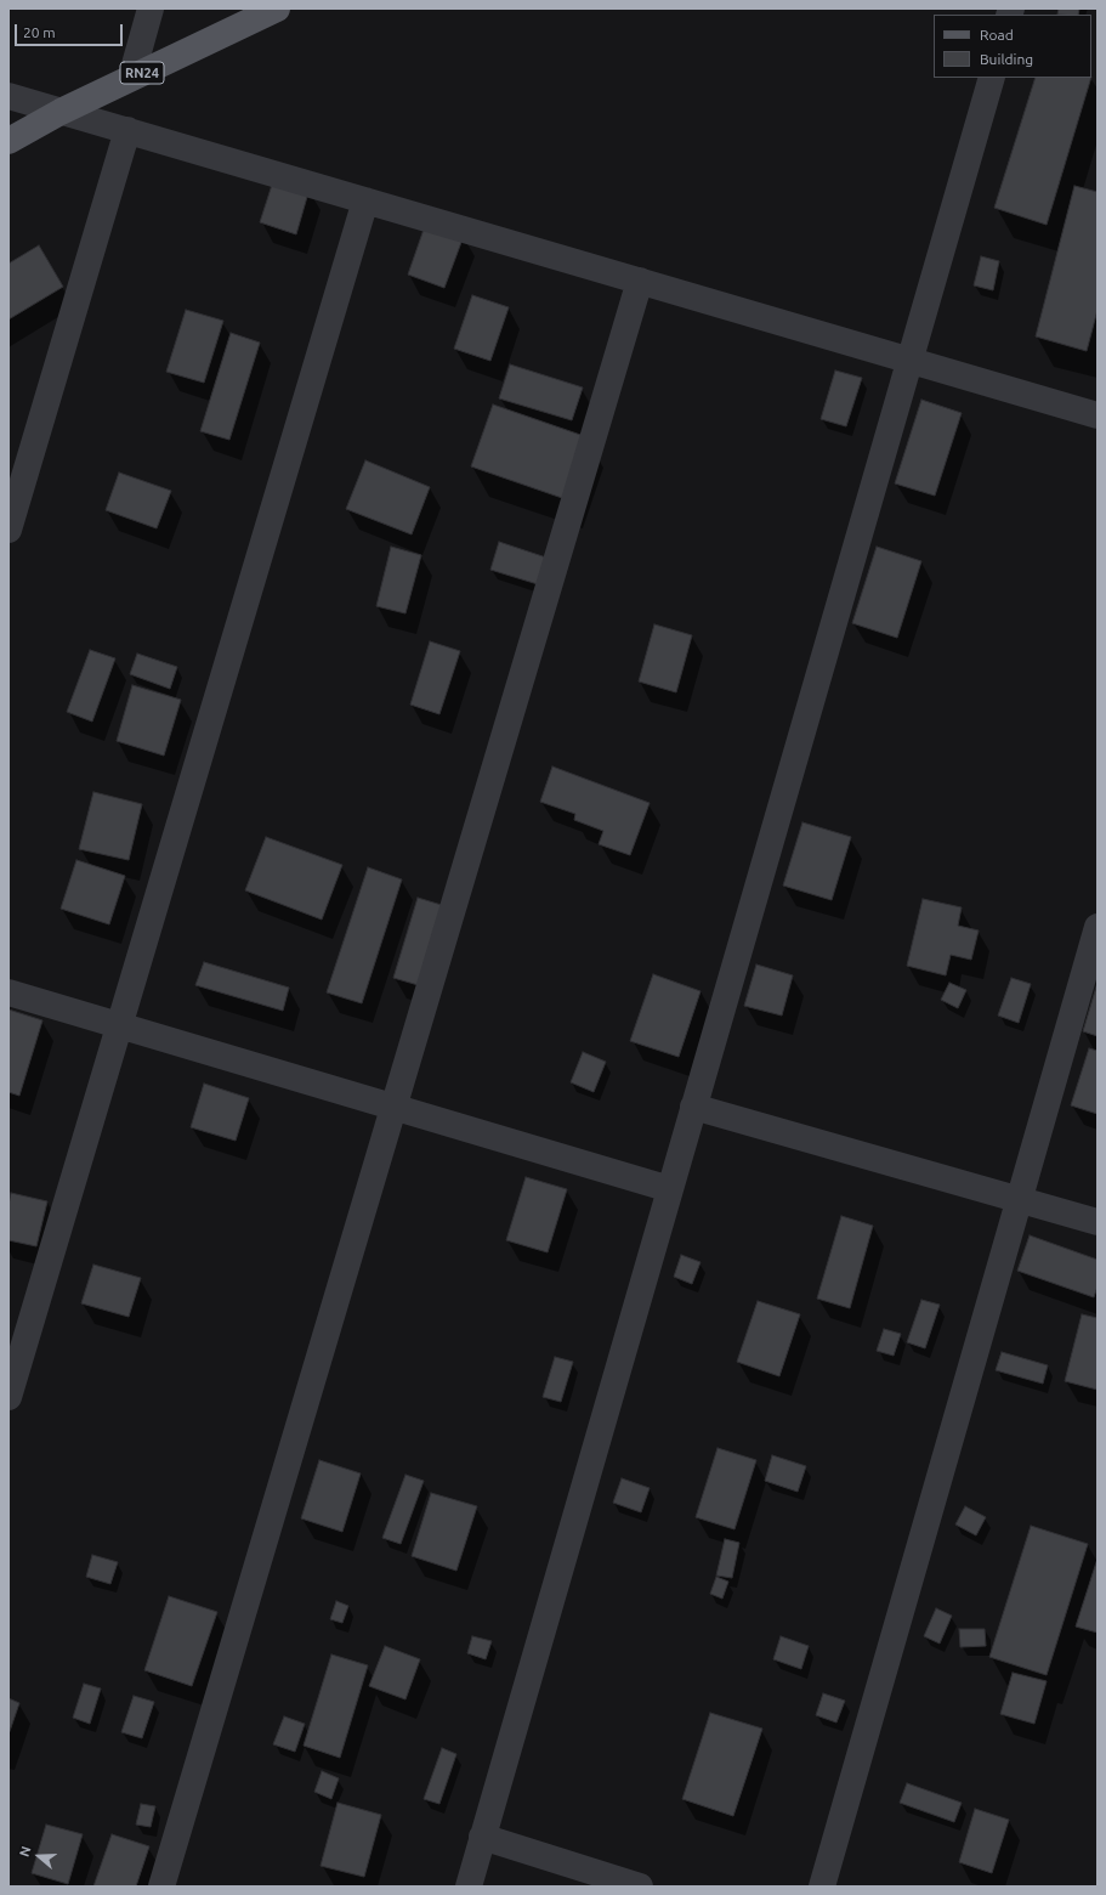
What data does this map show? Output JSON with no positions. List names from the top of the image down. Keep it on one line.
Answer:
{"streets":{"main road":["RN24"]},"legend":["Road","Building"],"scale_bar":"20 m","north":"left"}
